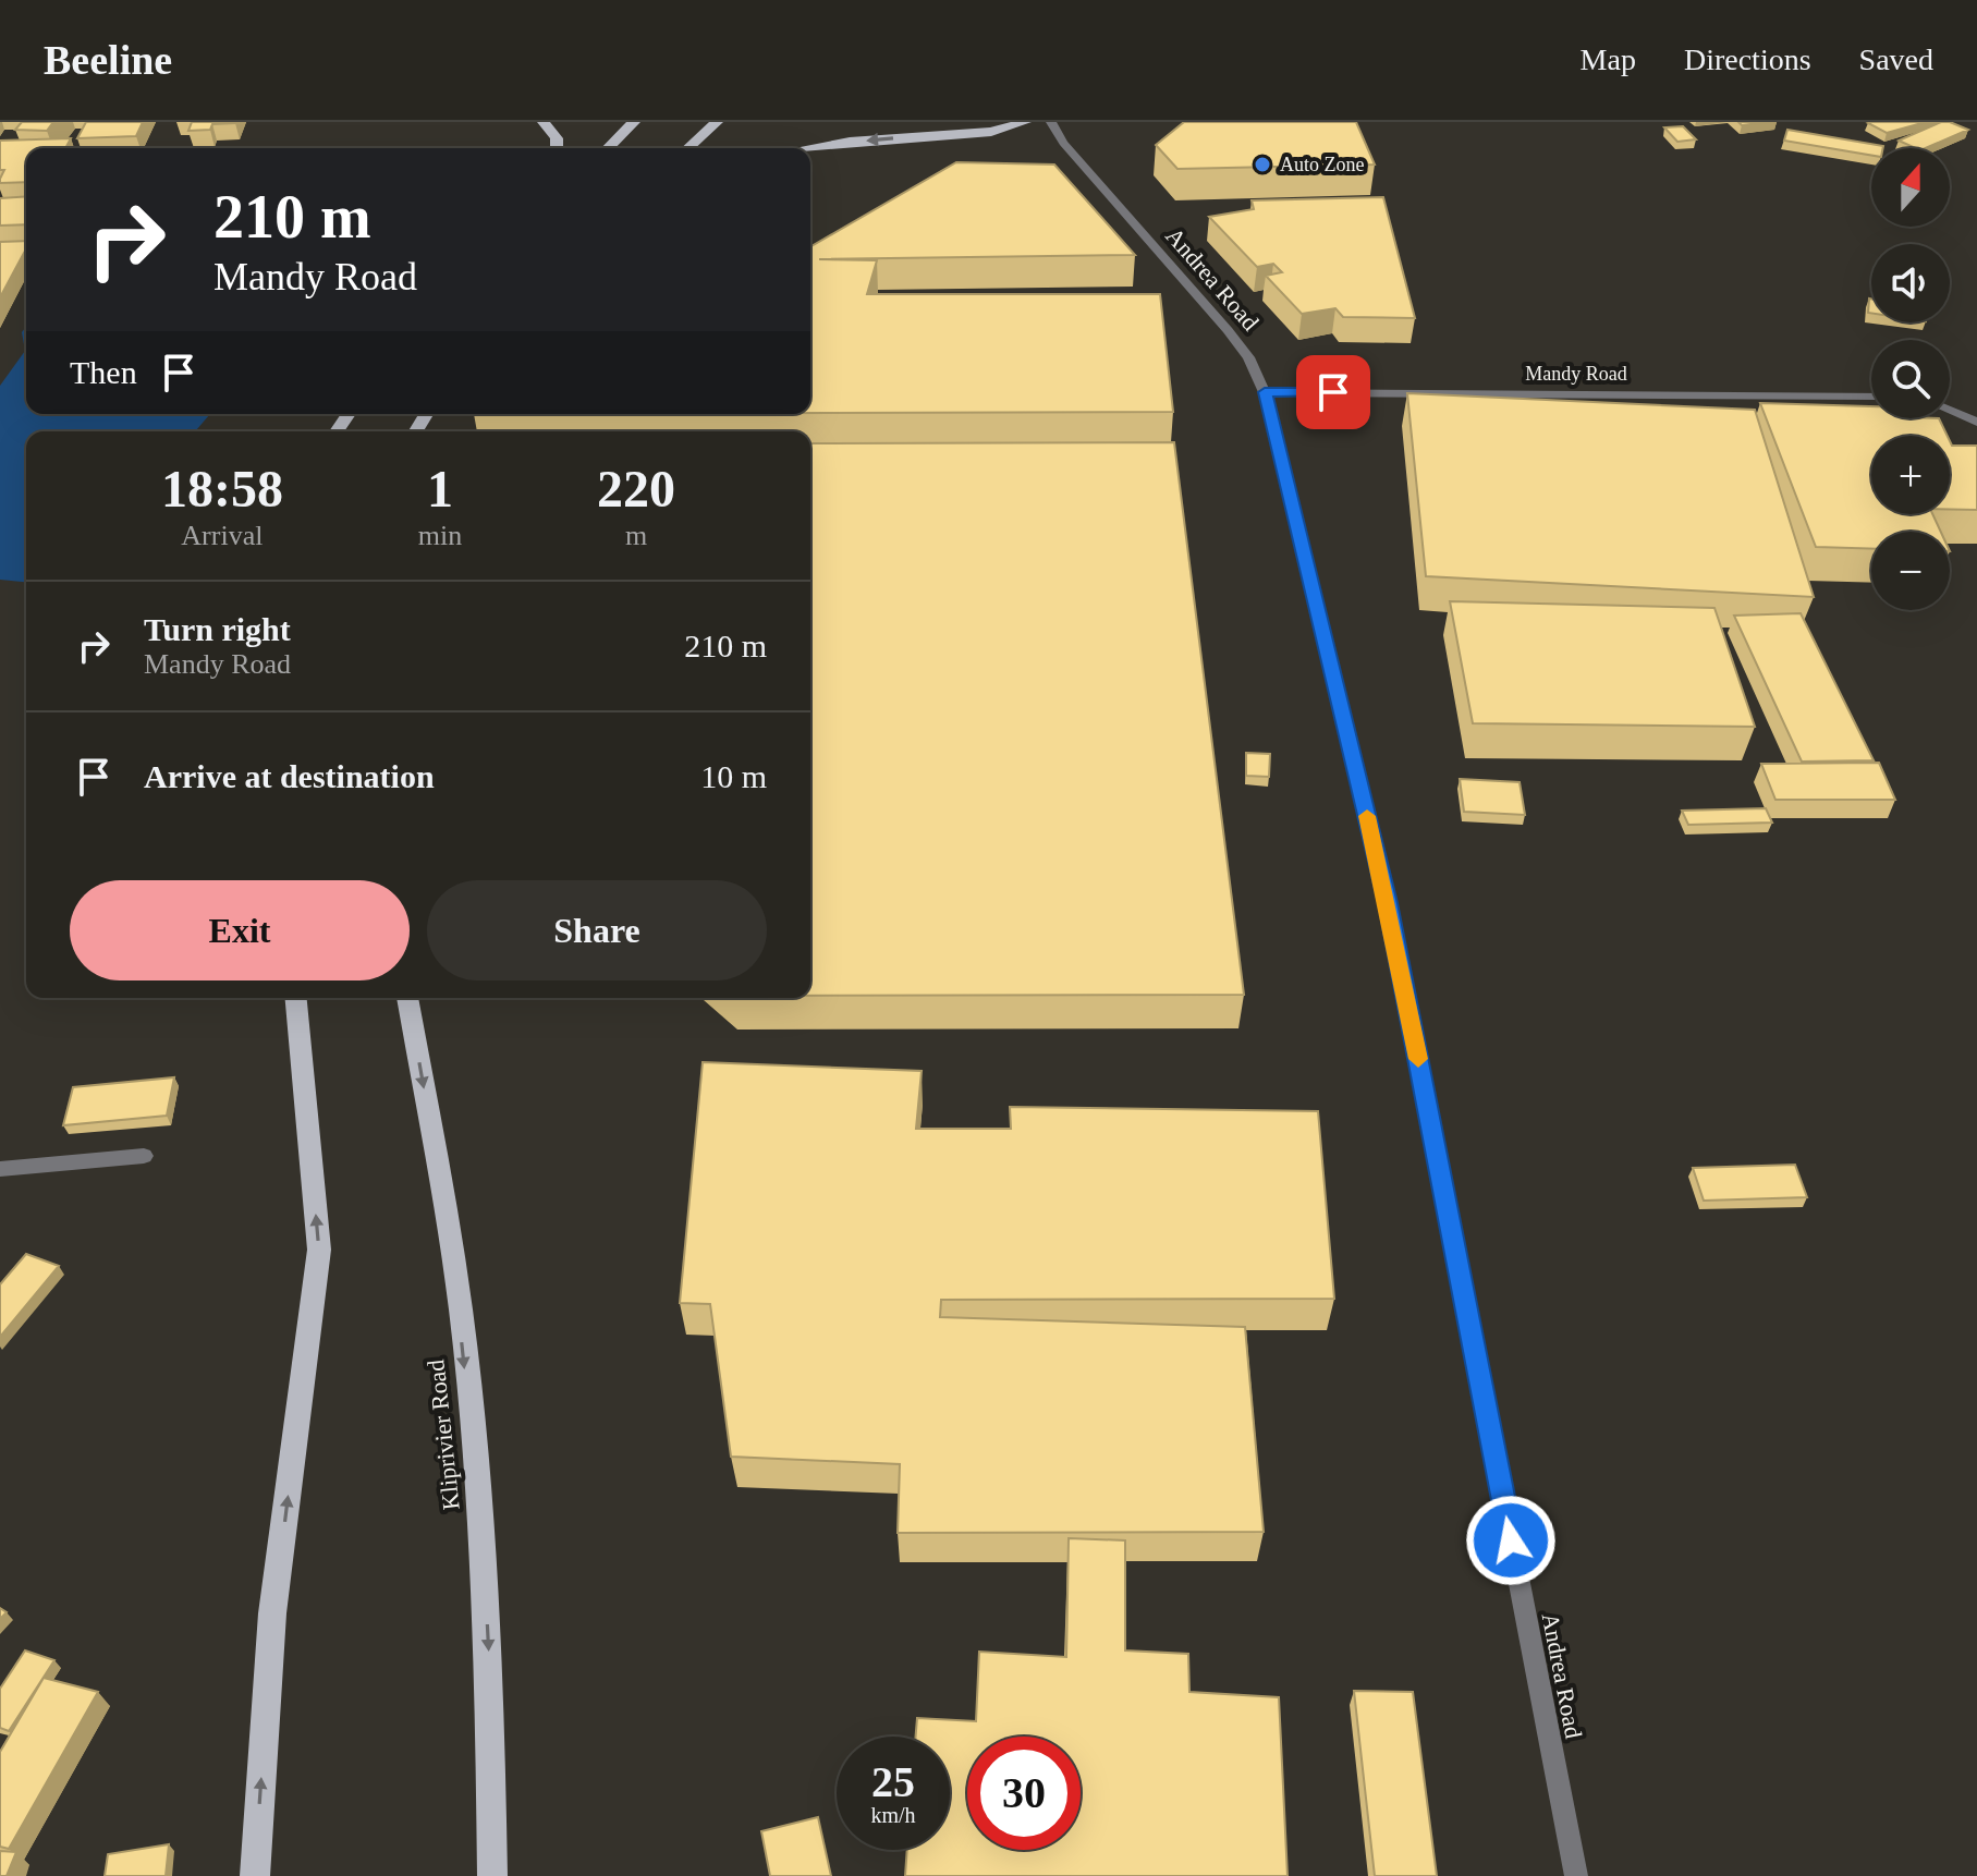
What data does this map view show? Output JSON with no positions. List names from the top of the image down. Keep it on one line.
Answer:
{"streets":{"main road":["Kliprivier Road"],"street":["Andrea Road","Mandy Road"]},"crossings":[["Andrea Road","Mandy Road"]],"places":["Auto Zone"],"north":"top","page":{"header":"Beeline","nav":["Map","Directions","Saved"],"map_buttons":["+","−"],"turn":["210 m","Mandy Road"],"then":"Then","eta":["18:58","Arrival","1","min","220","m"],"list":[{"name":"Turn right","note":"Mandy Road","value":"210 m"},{"name":"Arrive at destination","value":"10 m"}],"buttons":["Exit","Share"],"speed":"25 km/h","limit":"30"}}
